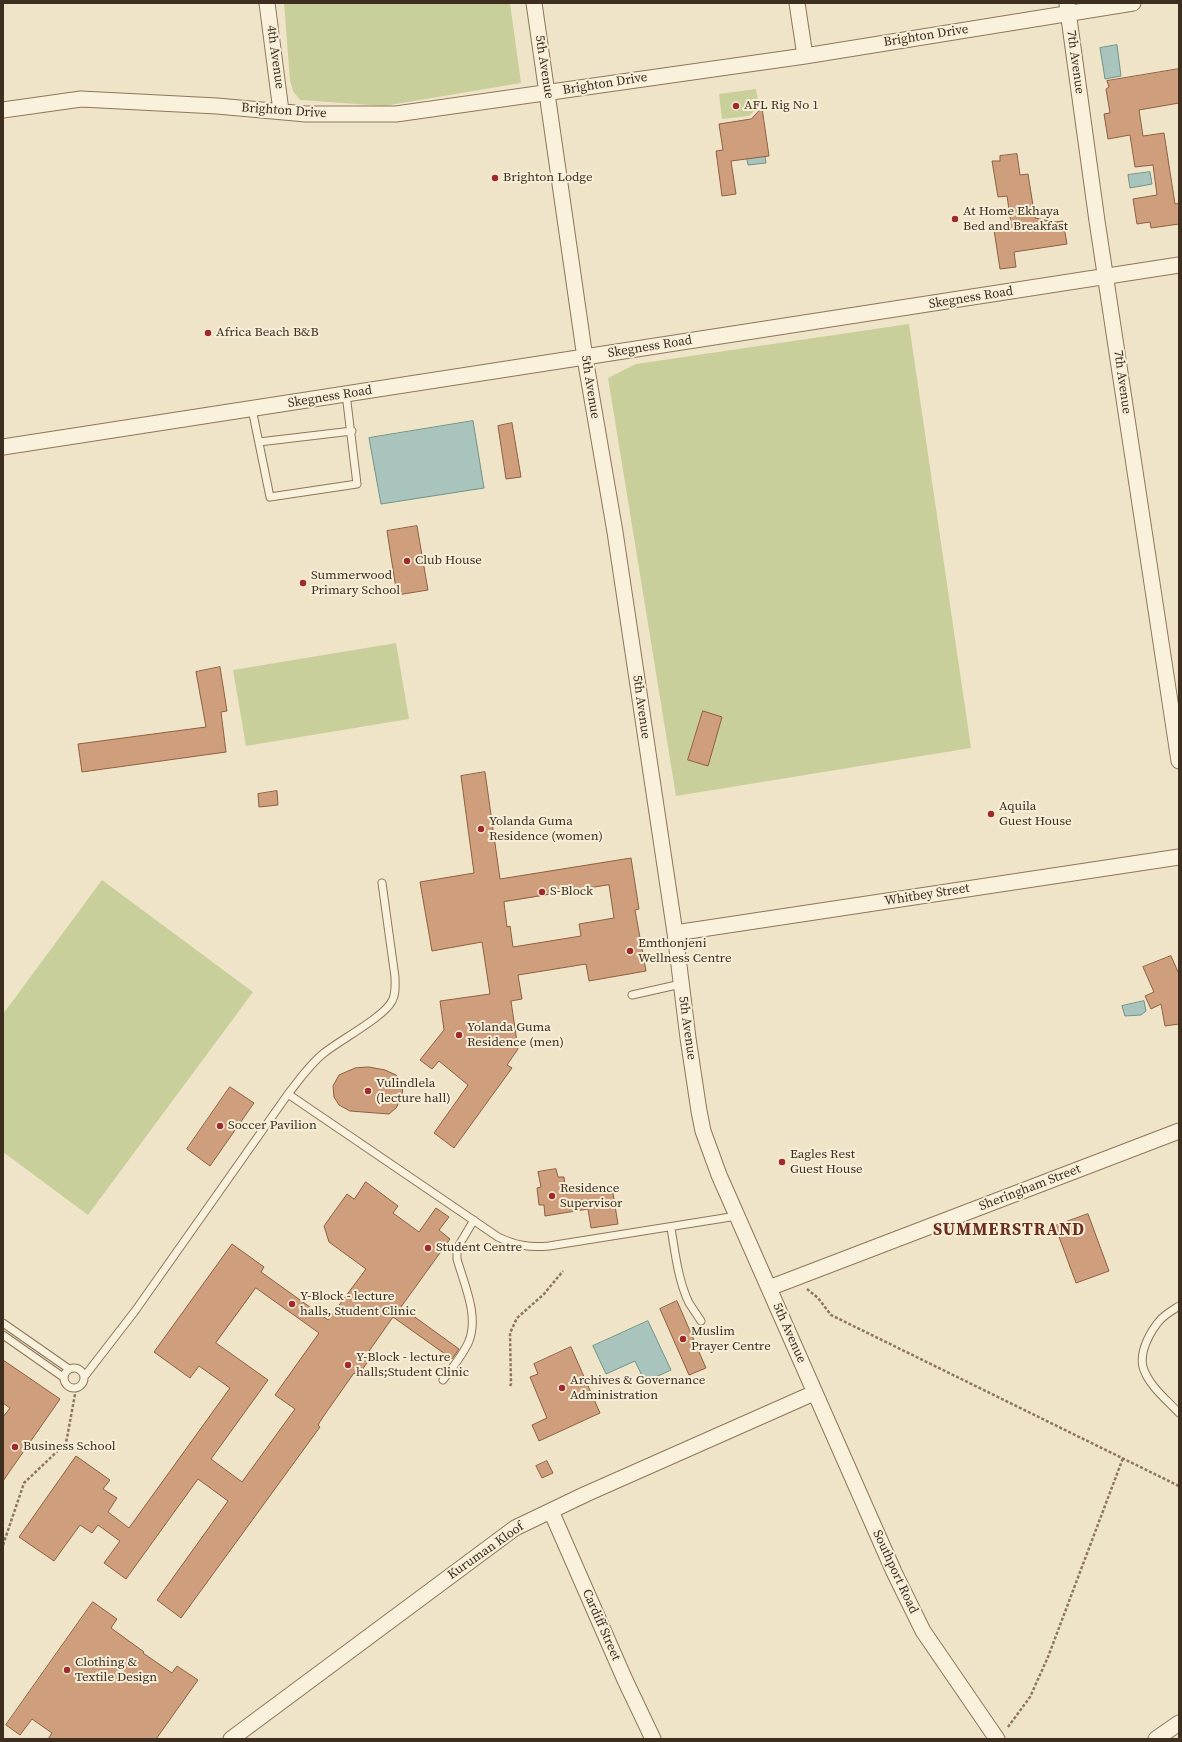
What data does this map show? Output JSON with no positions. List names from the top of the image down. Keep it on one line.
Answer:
{"streets":{"street":["Brighton Drive","4th Avenue","7th Avenue","5th Avenue","Skegness Road","Whitbey Street","Sheringham Street","Kuruman Kloof","Southport Road","Cardiff Street"]},"crossings":[["Brighton Drive","4th Avenue"],["Brighton Drive","7th Avenue"],["Brighton Drive","5th Avenue"],["7th Avenue","Skegness Road"],["5th Avenue","Skegness Road"],["5th Avenue","Whitbey Street"],["5th Avenue","Sheringham Street"],["5th Avenue","Kuruman Kloof"],["5th Avenue","Southport Road"],["Kuruman Kloof","Southport Road"],["Kuruman Kloof","Cardiff Street"]],"districts":["SUMMERSTRAND"],"places":["AFL Rig No 1","Brighton Lodge","At Home Ekhaya Bed and Breakfast","Africa Beach B&B","Club House","Summerwood Primary School","Aquila Guest House","Yolanda Guma Residence (women)","S-Block","Emthonjeni Wellness Centre","Yolanda Guma Residence (men)","Vulindlela (lecture hall)","Soccer Pavilion","Eagles Rest Guest House","Residence Supervisor","Student Centre","Y-Block - lecture halls, Student Clinic","Muslim Prayer Centre","Y-Block - lecture halls;Student Clinic","Archives & Governance Administration","Business School","Clothing & Textile Design"]}
